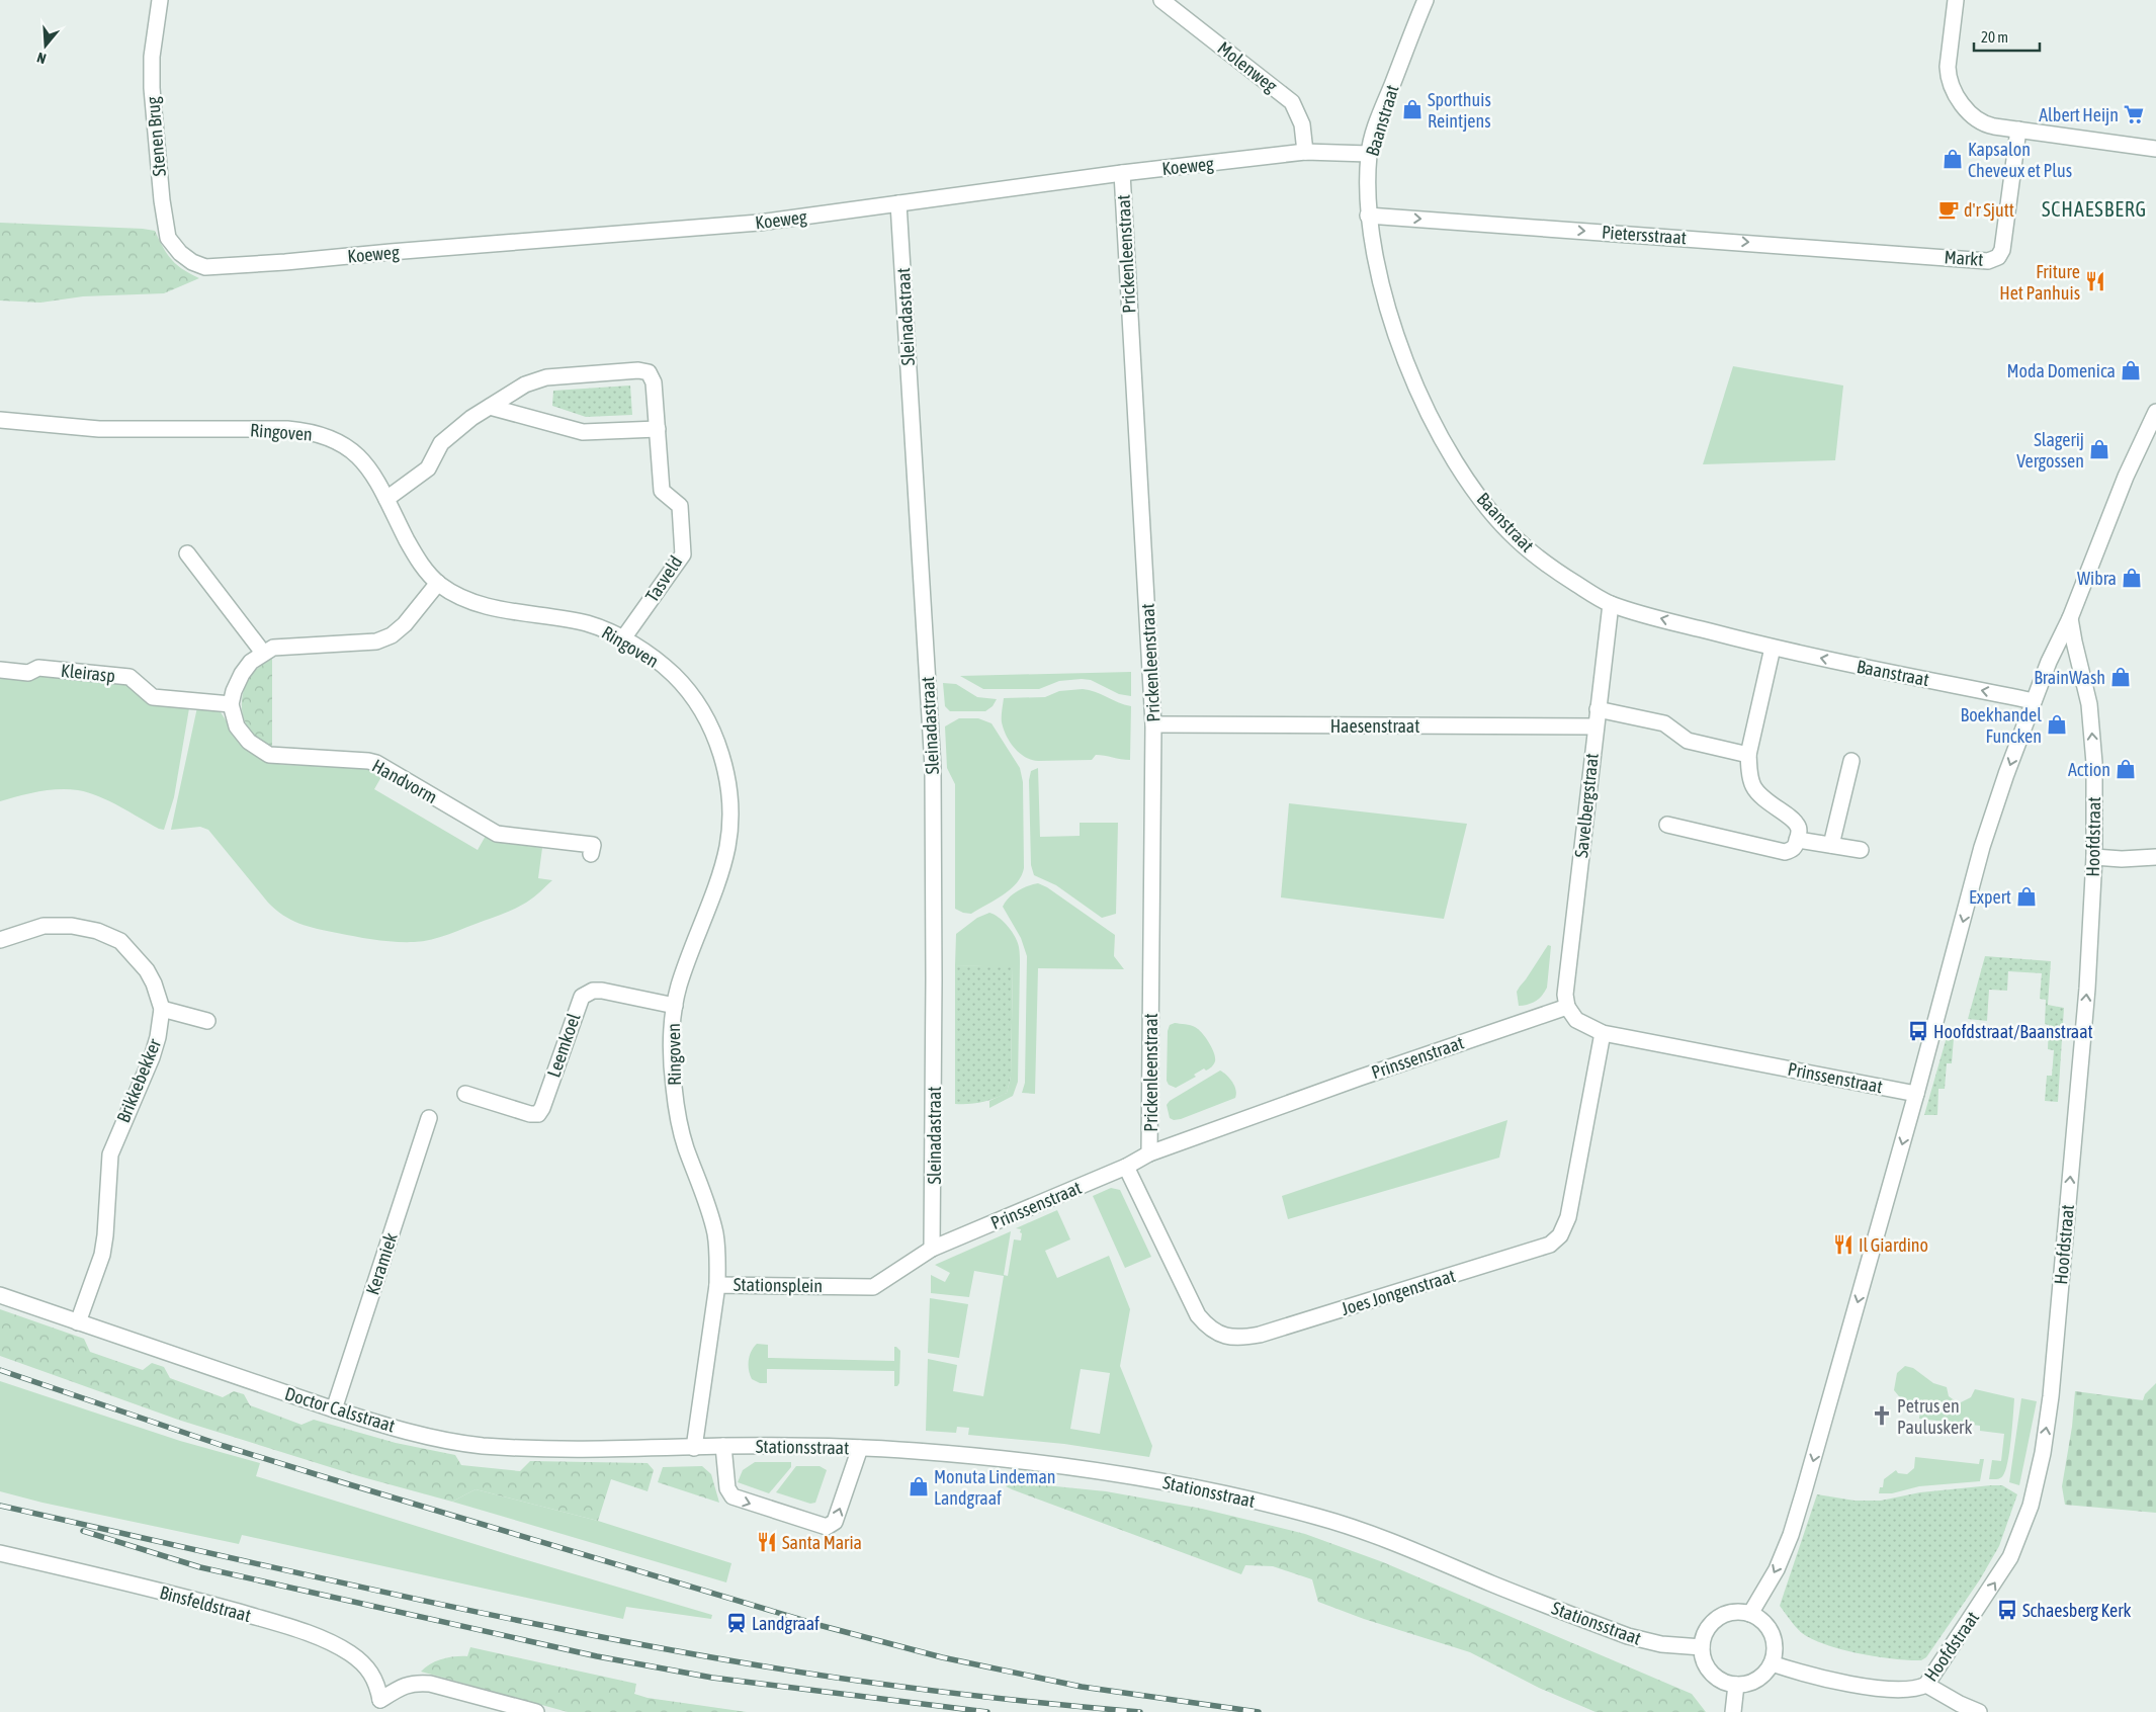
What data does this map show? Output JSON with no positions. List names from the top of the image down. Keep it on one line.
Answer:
{"streets":{"street":["Molenweg","Baanstraat","Stenen Brug","Koeweg","Pietersstraat","Prickenleenstraat","Markt","Sleinadastraat","Ringoven","Tasveld","Kleirasp","Haesenstraat","Handvorm","Savelbergstraat","Hoofdstraat","Leemkoel","Prinssenstraat","Brikkebekker","Keramiek","Stationsplein","Joes Jongenstraat","Doctor Calsstraat","Stationsstraat","Binsfeldstraat"]},"crossings":[["Molenweg","Koeweg"],["Baanstraat","Koeweg"],["Baanstraat","Pietersstraat"],["Baanstraat","Savelbergstraat"],["Stenen Brug","Koeweg"],["Koeweg","Prickenleenstraat"],["Koeweg","Sleinadastraat"],["Pietersstraat","Markt"],["Prickenleenstraat","Haesenstraat"],["Prickenleenstraat","Prinssenstraat"],["Sleinadastraat","Prinssenstraat"],["Sleinadastraat","Stationsplein"],["Ringoven","Tasveld"],["Ringoven","Leemkoel"],["Ringoven","Stationsplein"],["Kleirasp","Handvorm"],["Haesenstraat","Savelbergstraat"],["Savelbergstraat","Prinssenstraat"],["Hoofdstraat","Stationsstraat"],["Prinssenstraat","Stationsplein"],["Prinssenstraat","Joes Jongenstraat"],["Brikkebekker","Doctor Calsstraat"],["Keramiek","Doctor Calsstraat"],["Stationsplein","Doctor Calsstraat"],["Stationsplein","Stationsstraat"],["Doctor Calsstraat","Stationsstraat"]],"one_way":["Pietersstraat"],"districts":["SCHAESBERG"],"places":{"shop":["Sporthuis Reintjens","Kapsalon Cheveux et Plus","Moda Domenica","Slagerij Vergossen","Wibra","BrainWash","Boekhandel Funcken","Action","Expert","Monuta Lindeman Landgraaf"],"supermarket":["Albert Heijn"],"cafe":["d'r Sjutt"],"restaurant":["Friture Het Panhuis","Il Giardino","Santa Maria"],"bus stop":["Hoofdstraat/Baanstraat","Schaesberg Kerk"],"church":["Petrus en Pauluskerk"],"station":["Landgraaf"]},"scale_bar":"20 m","north":"bottom"}
